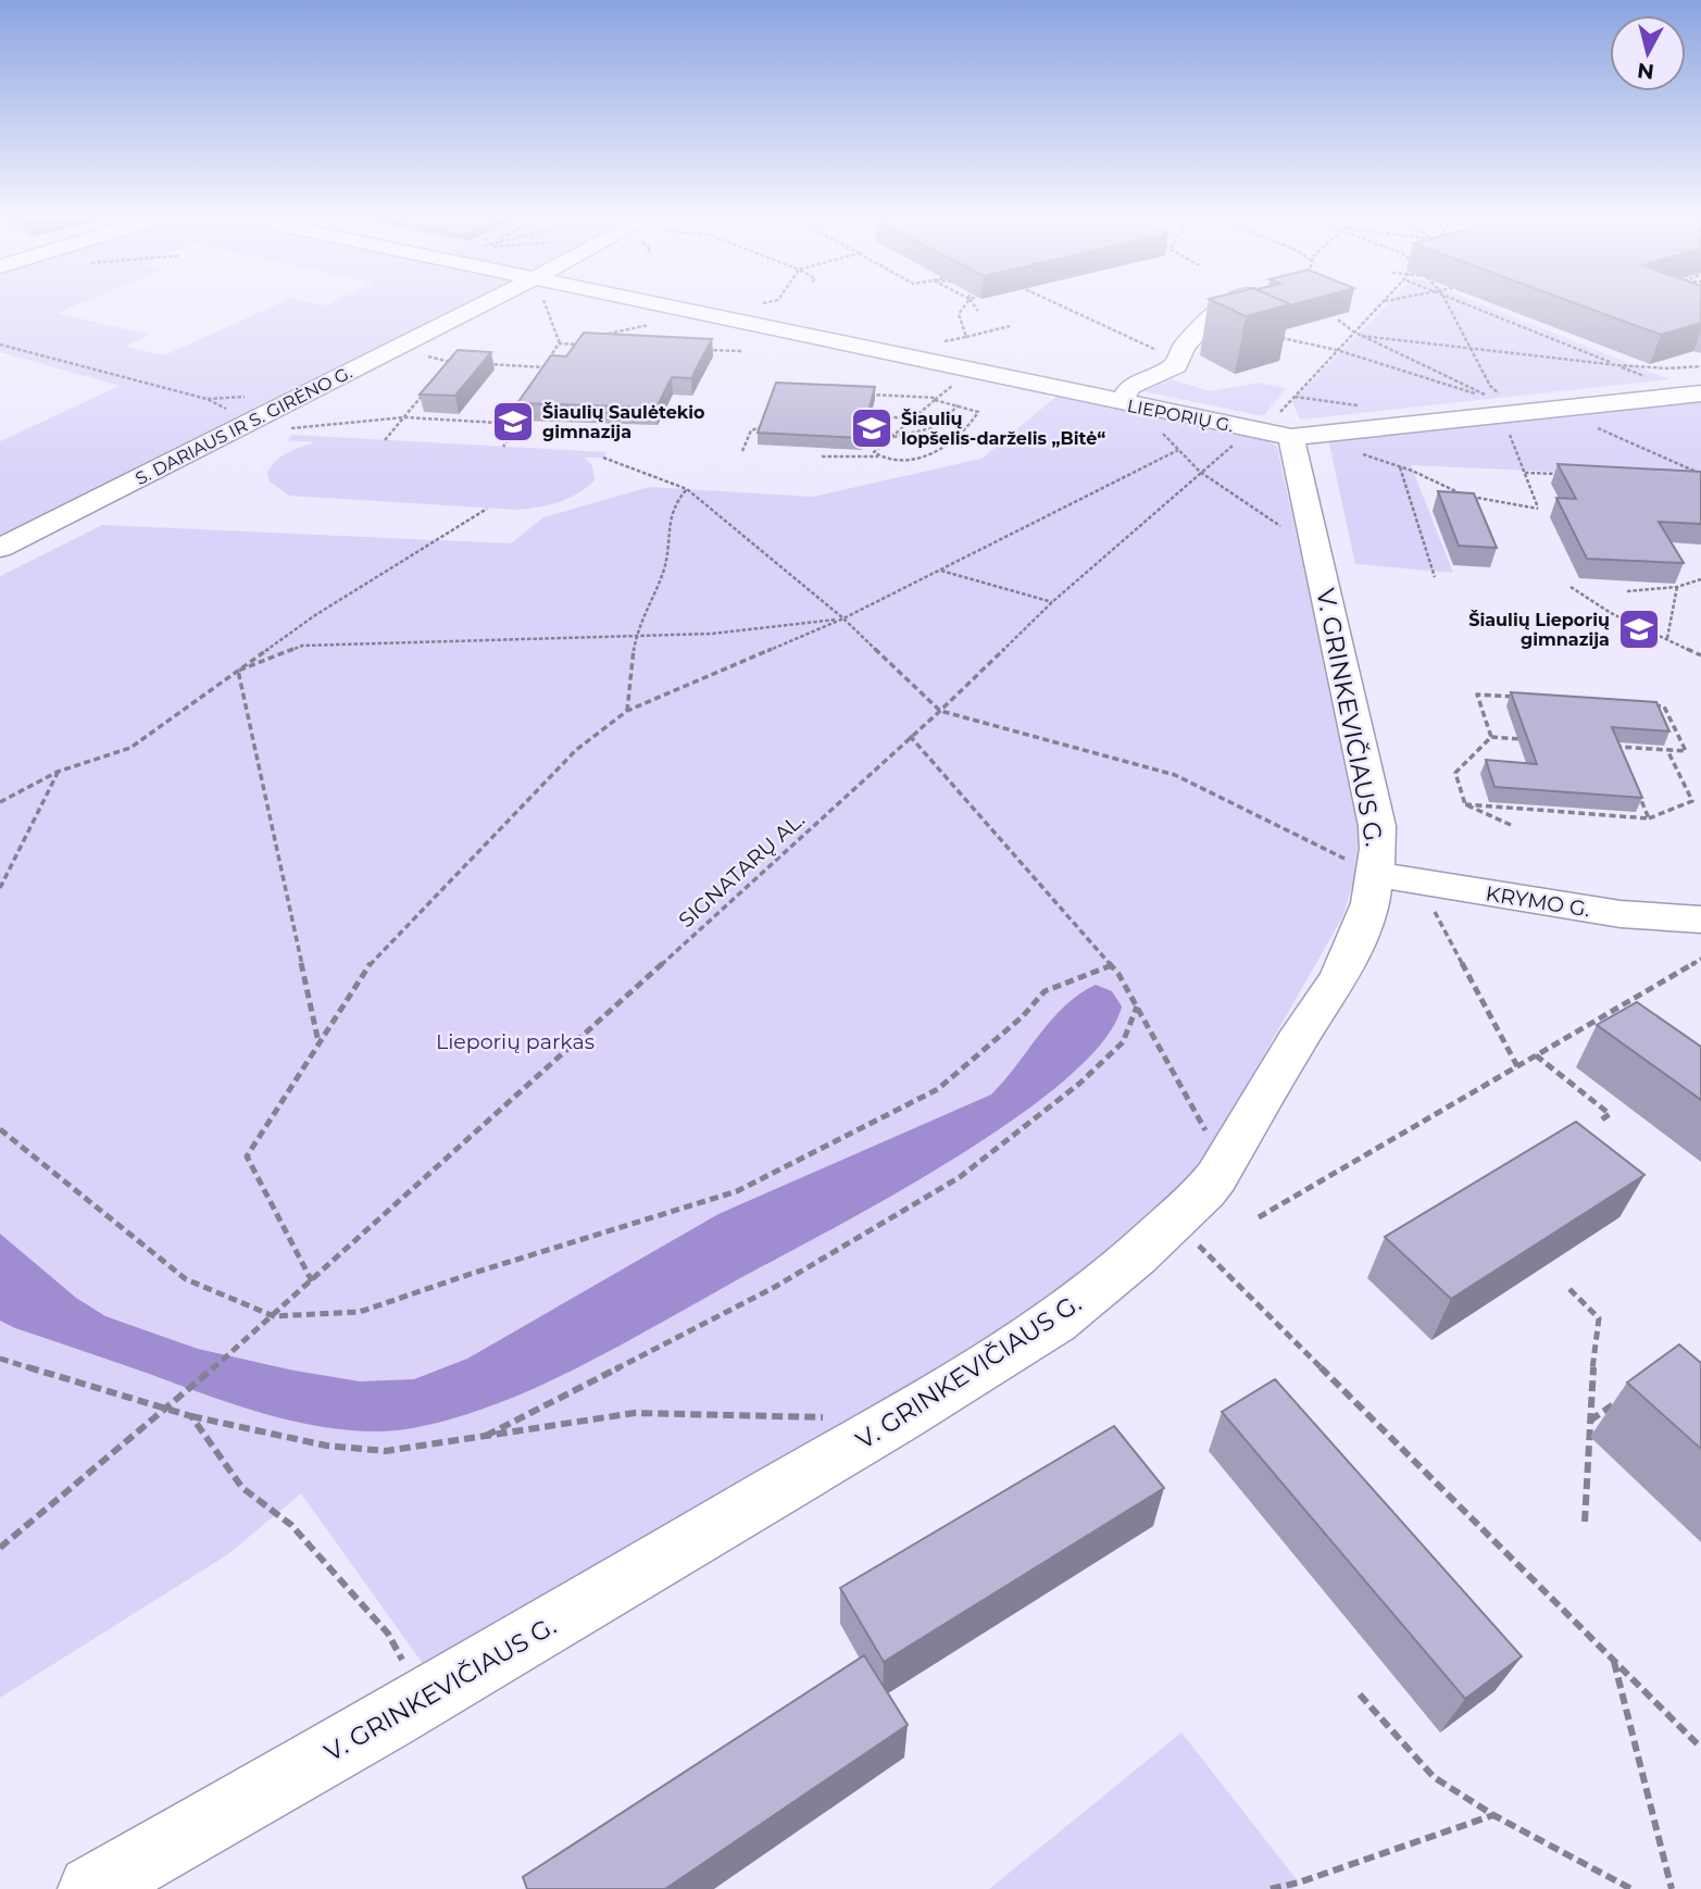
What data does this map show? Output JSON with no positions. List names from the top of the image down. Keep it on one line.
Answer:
{"streets":{"street":["LIEPORIŲ G.","S. DARIAUS IR S. GIRĖNO G.","V. GRINKEVIČIAUS G.","KRYMO G."],"path":["SIGNATARŲ AL."]},"crossings":[["LIEPORIŲ G.","V. GRINKEVIČIAUS G."],["LIEPORIŲ G.","SIGNATARŲ AL."],["V. GRINKEVIČIAUS G.","SIGNATARŲ AL."],["V. GRINKEVIČIAUS G.","KRYMO G."]],"parks":["Lieporių parkas"],"places":{"school or university":["Šiaulių Saulėtekio gimnazija","Šiaulių lopšelis-darželis „Bitė“","Šiaulių Lieporių gimnazija"]},"north":"bottom"}
